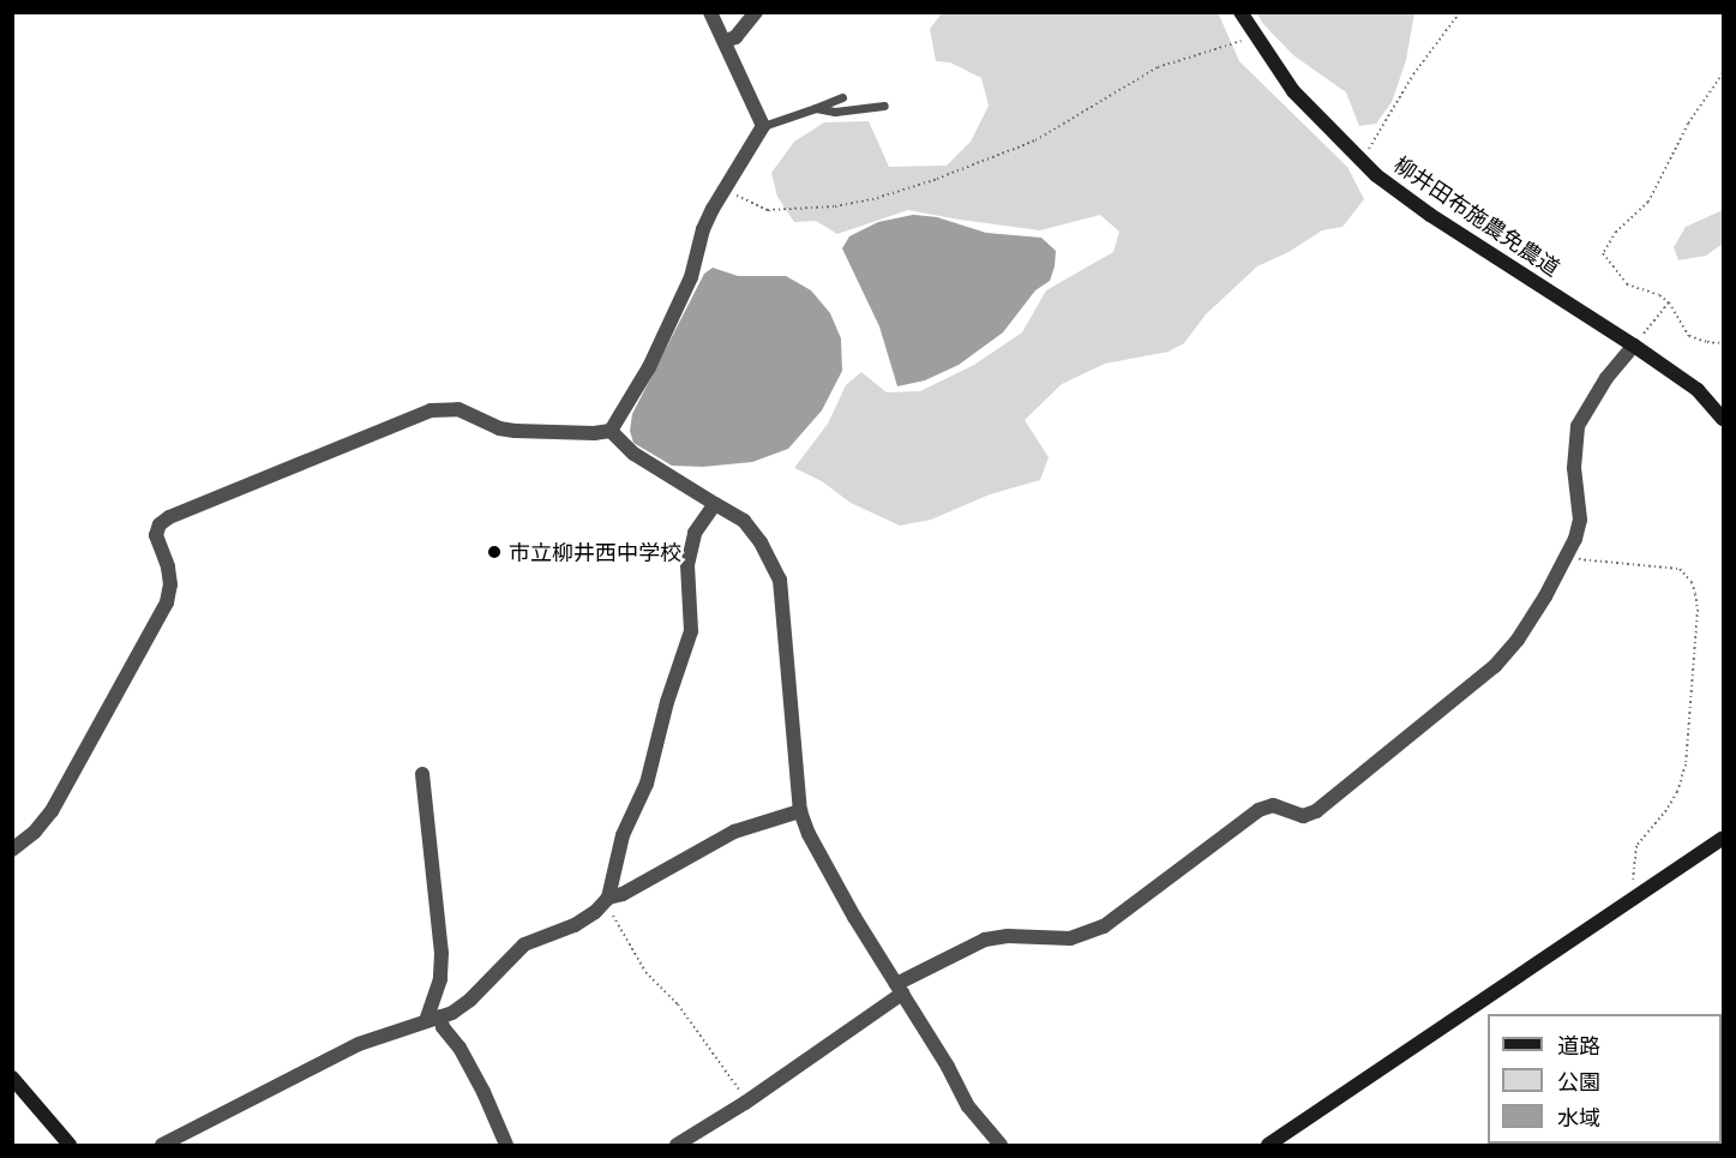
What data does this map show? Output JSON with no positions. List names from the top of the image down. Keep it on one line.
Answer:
{"streets":{"street":["柳井田布施農免農道"]},"places":["市立柳井西中学校"],"legend":["道路","公園","水域"]}
